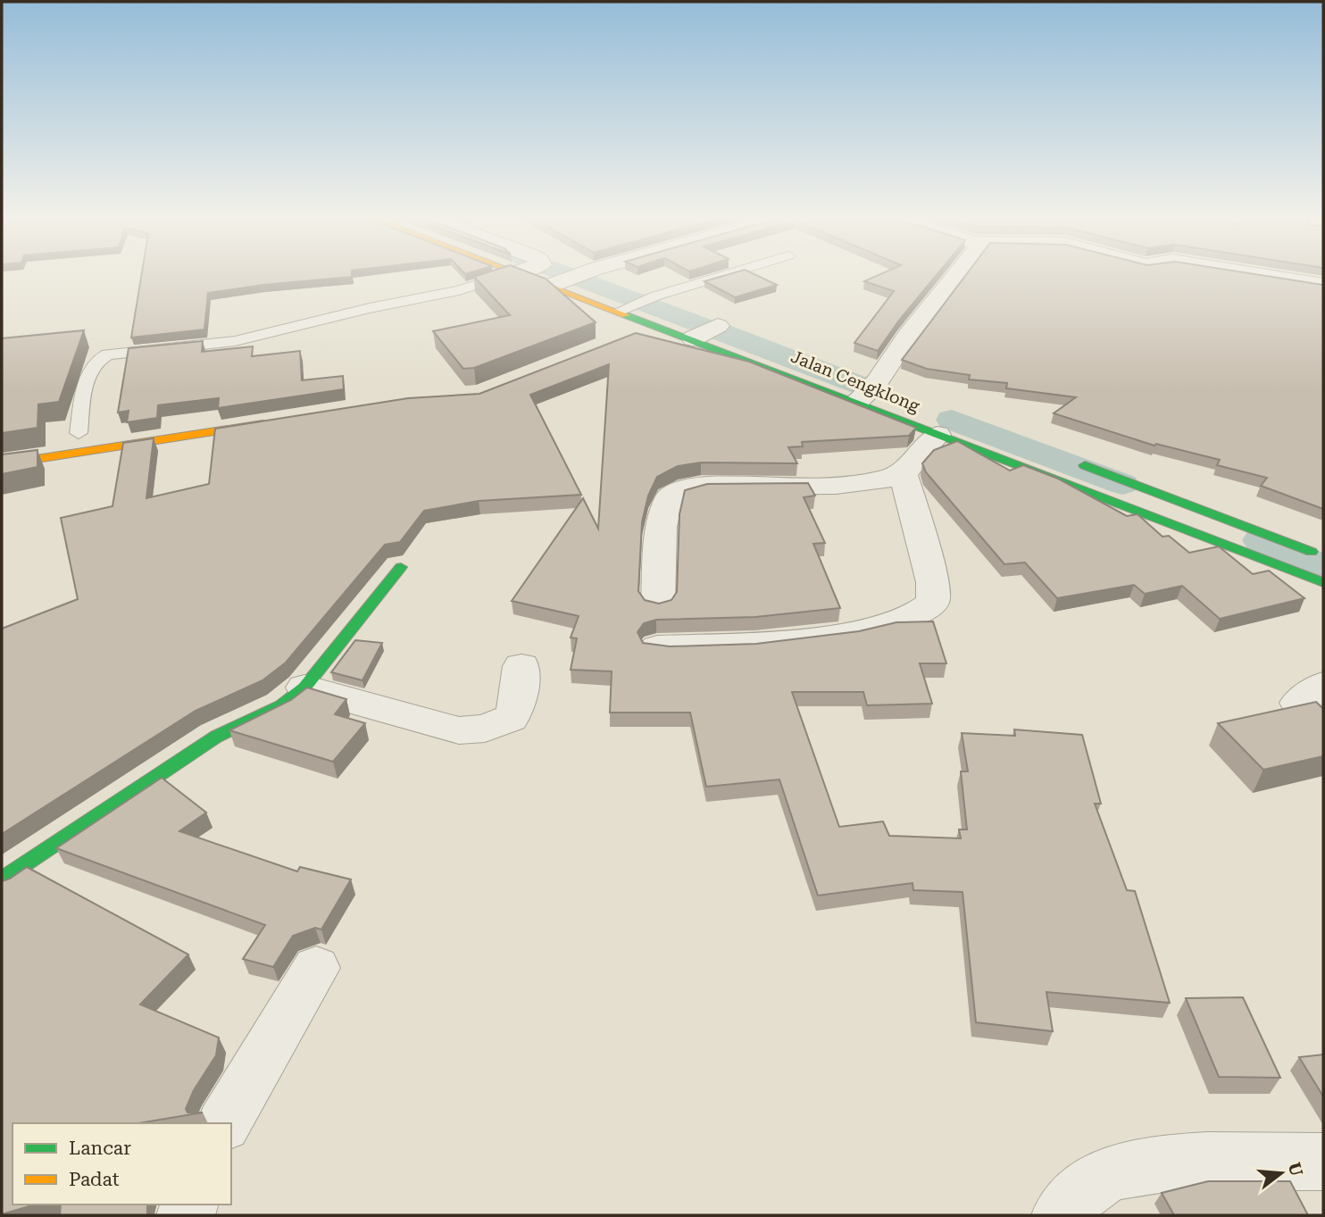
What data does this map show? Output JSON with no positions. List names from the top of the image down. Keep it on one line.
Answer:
{"streets":{"main road":["Jalan Cengklong"]},"legend":["Lancar","Padat"],"north":"right"}
